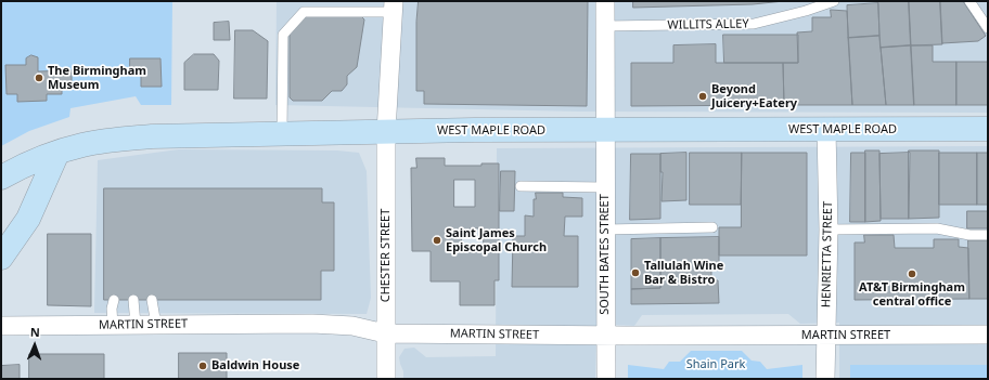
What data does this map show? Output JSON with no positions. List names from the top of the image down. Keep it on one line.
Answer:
{"streets":{"main road":["WEST MAPLE ROAD"],"street":["SOUTH BATES STREET","HENRIETTA STREET","CHESTER STREET","MARTIN STREET"],"lane":["WILLITS ALLEY"]},"crossings":[["WILLITS ALLEY","SOUTH BATES STREET"],["WEST MAPLE ROAD","SOUTH BATES STREET"],["WEST MAPLE ROAD","HENRIETTA STREET"],["WEST MAPLE ROAD","CHESTER STREET"],["SOUTH BATES STREET","MARTIN STREET"],["HENRIETTA STREET","MARTIN STREET"],["CHESTER STREET","MARTIN STREET"]],"parks":["Shain Park"],"places":["The Birmingham Museum","Beyond Juicery+Eatery","Saint James Episcopal Church","Tallulah Wine Bar & Bistro","AT&T Birmingham central office","Baldwin House"],"north":"top"}
